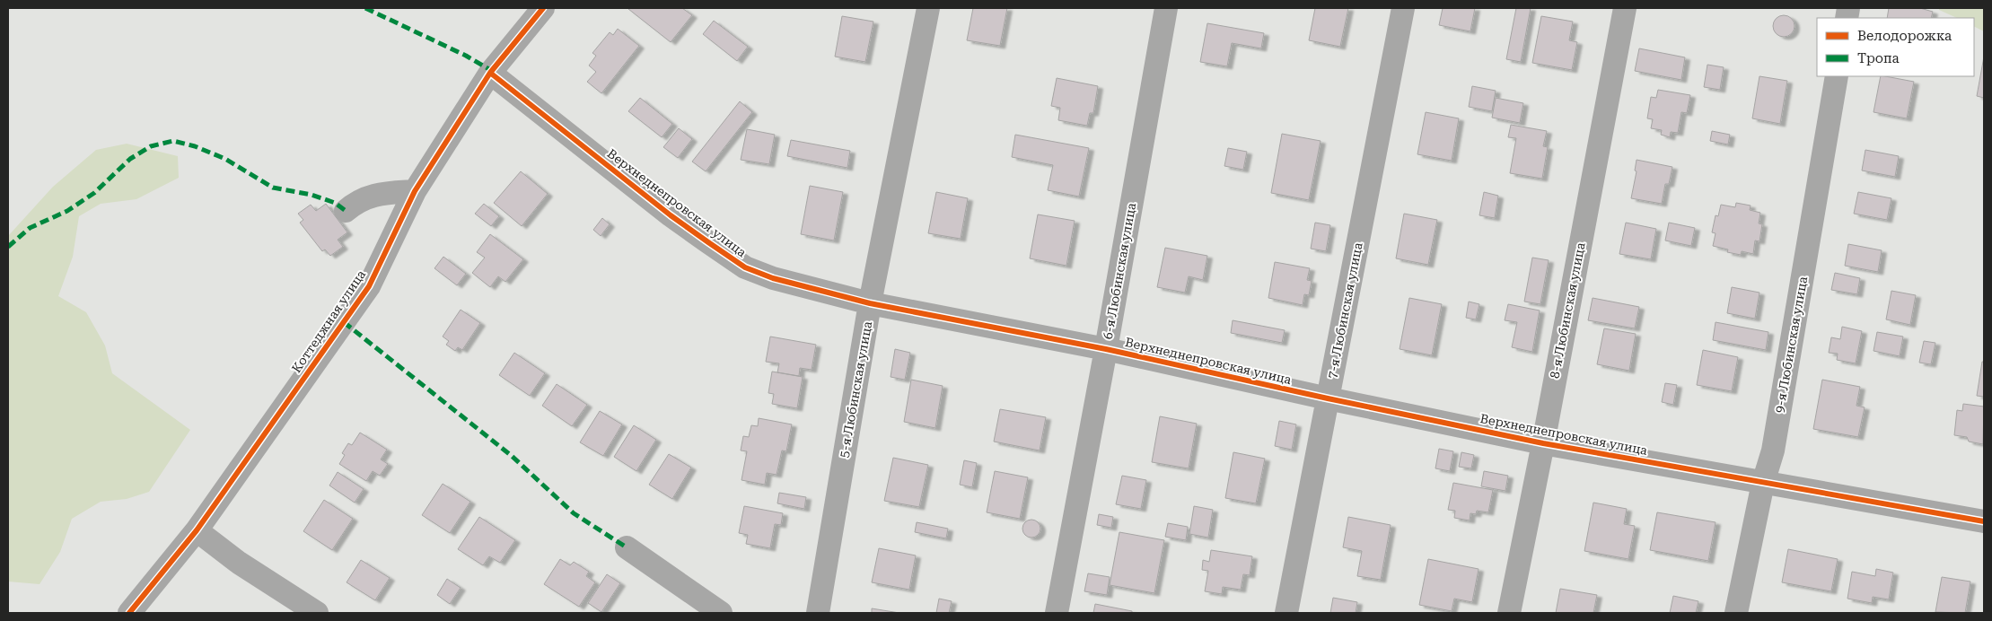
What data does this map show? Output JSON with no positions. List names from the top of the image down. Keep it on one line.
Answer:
{"streets":{"street":["Верхнеднепровская улица","6-я Любинская улица","7-я Любинская улица","8-я Любинская улица","Коттеджная улица","9-я Любинская улица","5-я Любинская улица"]},"crossings":[["Верхнеднепровская улица","6-я Любинская улица"],["Верхнеднепровская улица","7-я Любинская улица"],["Верхнеднепровская улица","8-я Любинская улица"],["Верхнеднепровская улица","Коттеджная улица"],["Верхнеднепровская улица","9-я Любинская улица"],["Верхнеднепровская улица","5-я Любинская улица"]],"legend":["Велодорожка","Тропа"]}
